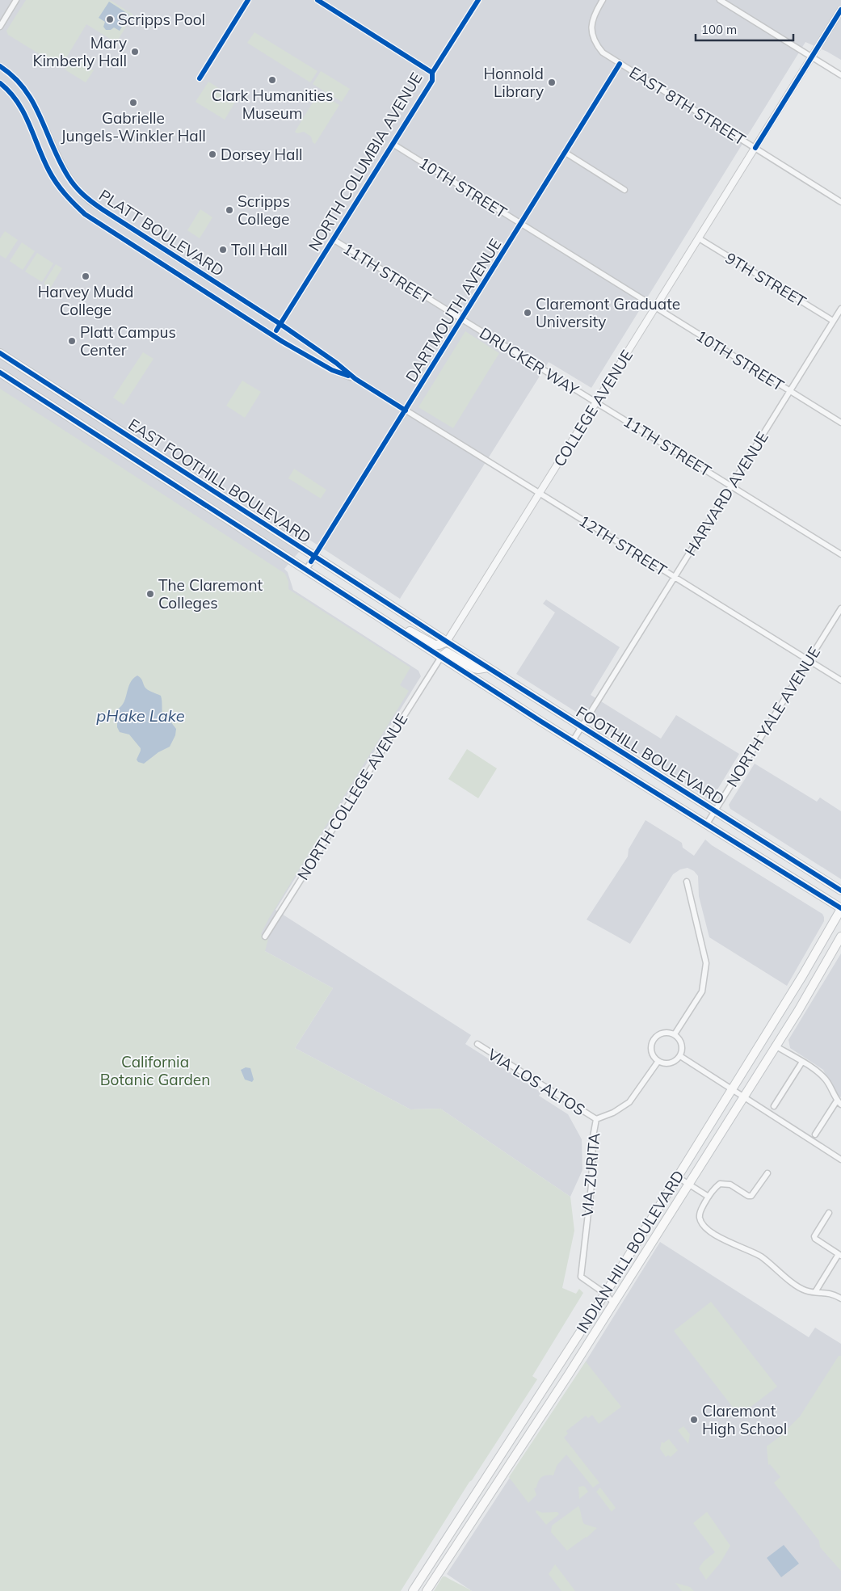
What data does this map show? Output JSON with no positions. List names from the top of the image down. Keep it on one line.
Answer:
{"streets":{"main road":["EAST FOOTHILL BOULEVARD","FOOTHILL BOULEVARD","INDIAN HILL BOULEVARD"],"street":["EAST 8TH STREET","NORTH COLUMBIA AVENUE","10TH STREET","PLATT BOULEVARD","11TH STREET","9TH STREET","DARTMOUTH AVENUE","DRUCKER WAY","COLLEGE AVENUE","HARVARD AVENUE","12TH STREET","NORTH YALE AVENUE","NORTH COLLEGE AVENUE","VIA LOS ALTOS","VIA ZURITA"]},"crossings":[["EAST 8TH STREET","DARTMOUTH AVENUE"],["EAST 8TH STREET","COLLEGE AVENUE"],["NORTH COLUMBIA AVENUE","10TH STREET"],["NORTH COLUMBIA AVENUE","PLATT BOULEVARD"],["NORTH COLUMBIA AVENUE","11TH STREET"],["10TH STREET","DARTMOUTH AVENUE"],["10TH STREET","COLLEGE AVENUE"],["10TH STREET","HARVARD AVENUE"],["PLATT BOULEVARD","DARTMOUTH AVENUE"],["PLATT BOULEVARD","12TH STREET"],["11TH STREET","DARTMOUTH AVENUE"],["11TH STREET","DRUCKER WAY"],["11TH STREET","COLLEGE AVENUE"],["11TH STREET","HARVARD AVENUE"],["9TH STREET","COLLEGE AVENUE"],["9TH STREET","HARVARD AVENUE"],["DARTMOUTH AVENUE","DRUCKER WAY"],["DARTMOUTH AVENUE","EAST FOOTHILL BOULEVARD"],["DARTMOUTH AVENUE","12TH STREET"],["DRUCKER WAY","COLLEGE AVENUE"],["COLLEGE AVENUE","EAST FOOTHILL BOULEVARD"],["COLLEGE AVENUE","12TH STREET"],["COLLEGE AVENUE","FOOTHILL BOULEVARD"],["EAST FOOTHILL BOULEVARD","FOOTHILL BOULEVARD"],["EAST FOOTHILL BOULEVARD","NORTH COLLEGE AVENUE"],["HARVARD AVENUE","12TH STREET"],["HARVARD AVENUE","FOOTHILL BOULEVARD"],["12TH STREET","NORTH YALE AVENUE"],["NORTH YALE AVENUE","FOOTHILL BOULEVARD"],["FOOTHILL BOULEVARD","NORTH COLLEGE AVENUE"],["FOOTHILL BOULEVARD","INDIAN HILL BOULEVARD"],["VIA LOS ALTOS","VIA ZURITA"],["VIA ZURITA","INDIAN HILL BOULEVARD"]],"water":["pHake Lake"],"parks":["California Botanic Garden"],"places":["Scripps Pool","Mary Kimberly Hall","Clark Humanities Museum","Honnold Library","Gabrielle Jungels-Winkler Hall","Dorsey Hall","Scripps College","Toll Hall","Harvey Mudd College","Claremont Graduate University","Platt Campus Center","The Claremont Colleges","Claremont High School"],"scale_bar":"100 m"}
